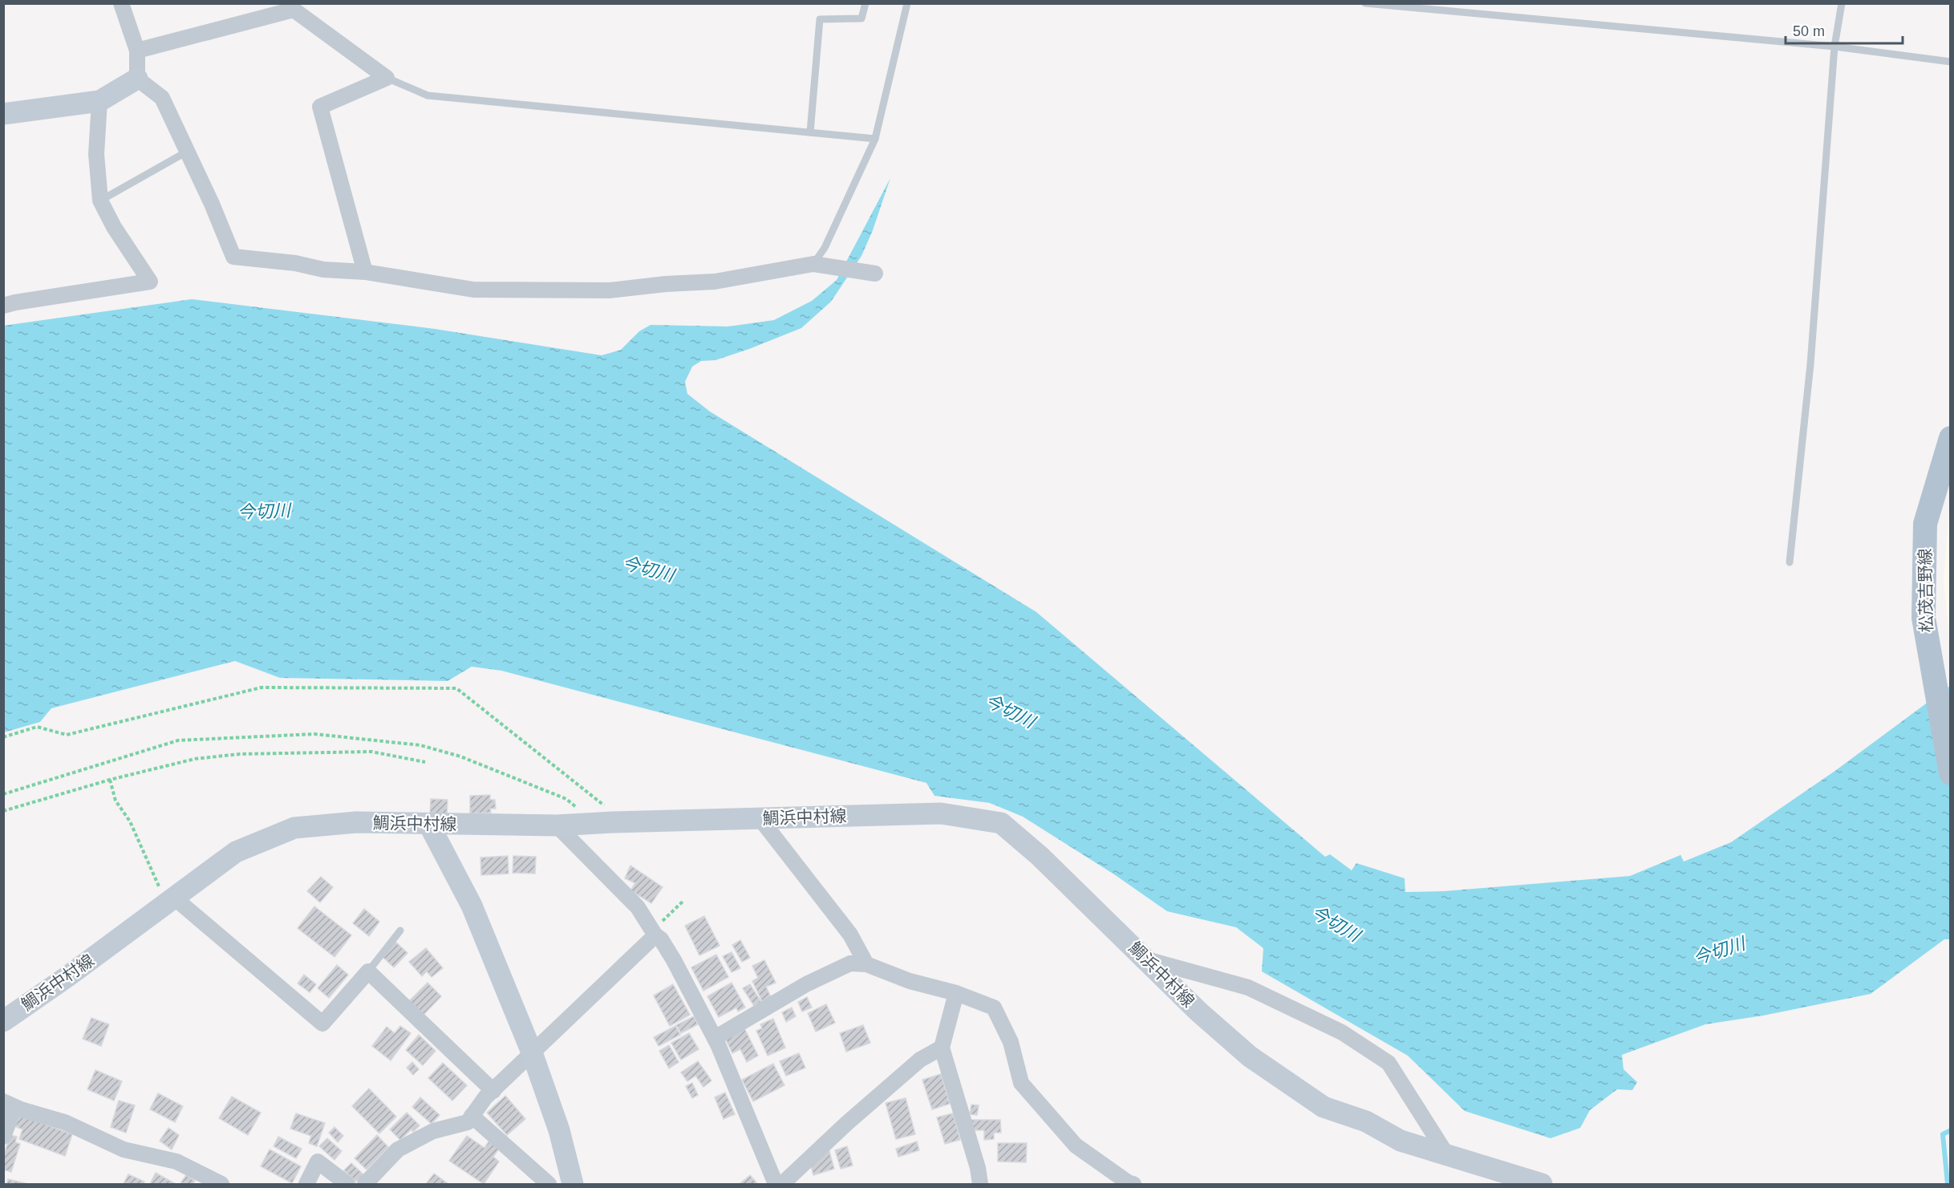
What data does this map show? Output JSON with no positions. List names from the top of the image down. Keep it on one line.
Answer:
{"streets":{"main road":["松茂吉野線","鯛浜中村線"]},"water":["今切川"],"scale_bar":"50 m"}
